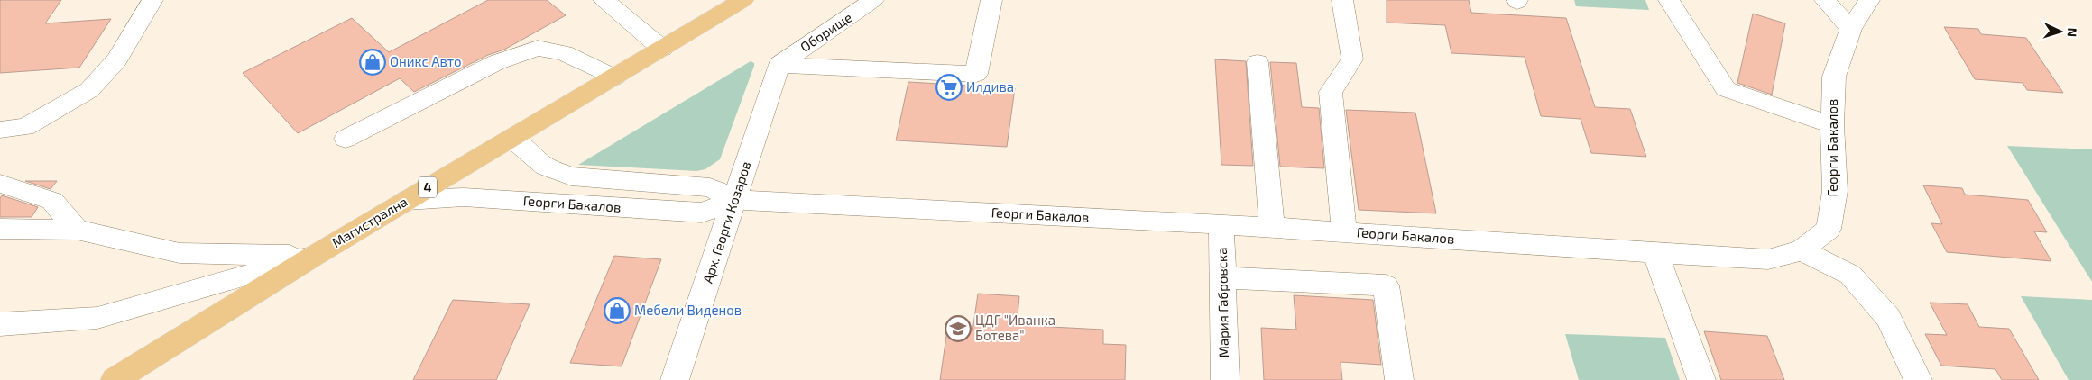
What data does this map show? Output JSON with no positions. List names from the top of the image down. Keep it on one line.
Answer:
{"streets":{"main road":["4","Магистрална"],"street":["Оборище","Георги Бакалов","Арх. Георги Козаров","Мария Габровска"]},"crossings":[["Оборище","Арх. Георги Козаров"],["Георги Бакалов","Магистрална"],["Георги Бакалов","Арх. Георги Козаров"],["Георги Бакалов","Мария Габровска"]],"places":{"shop":["Оникс Авто","Мебели Виденов"],"supermarket":["Илдива"],"school or university":["ЦДГ \"Иванка Ботева\""]},"north":"right"}
